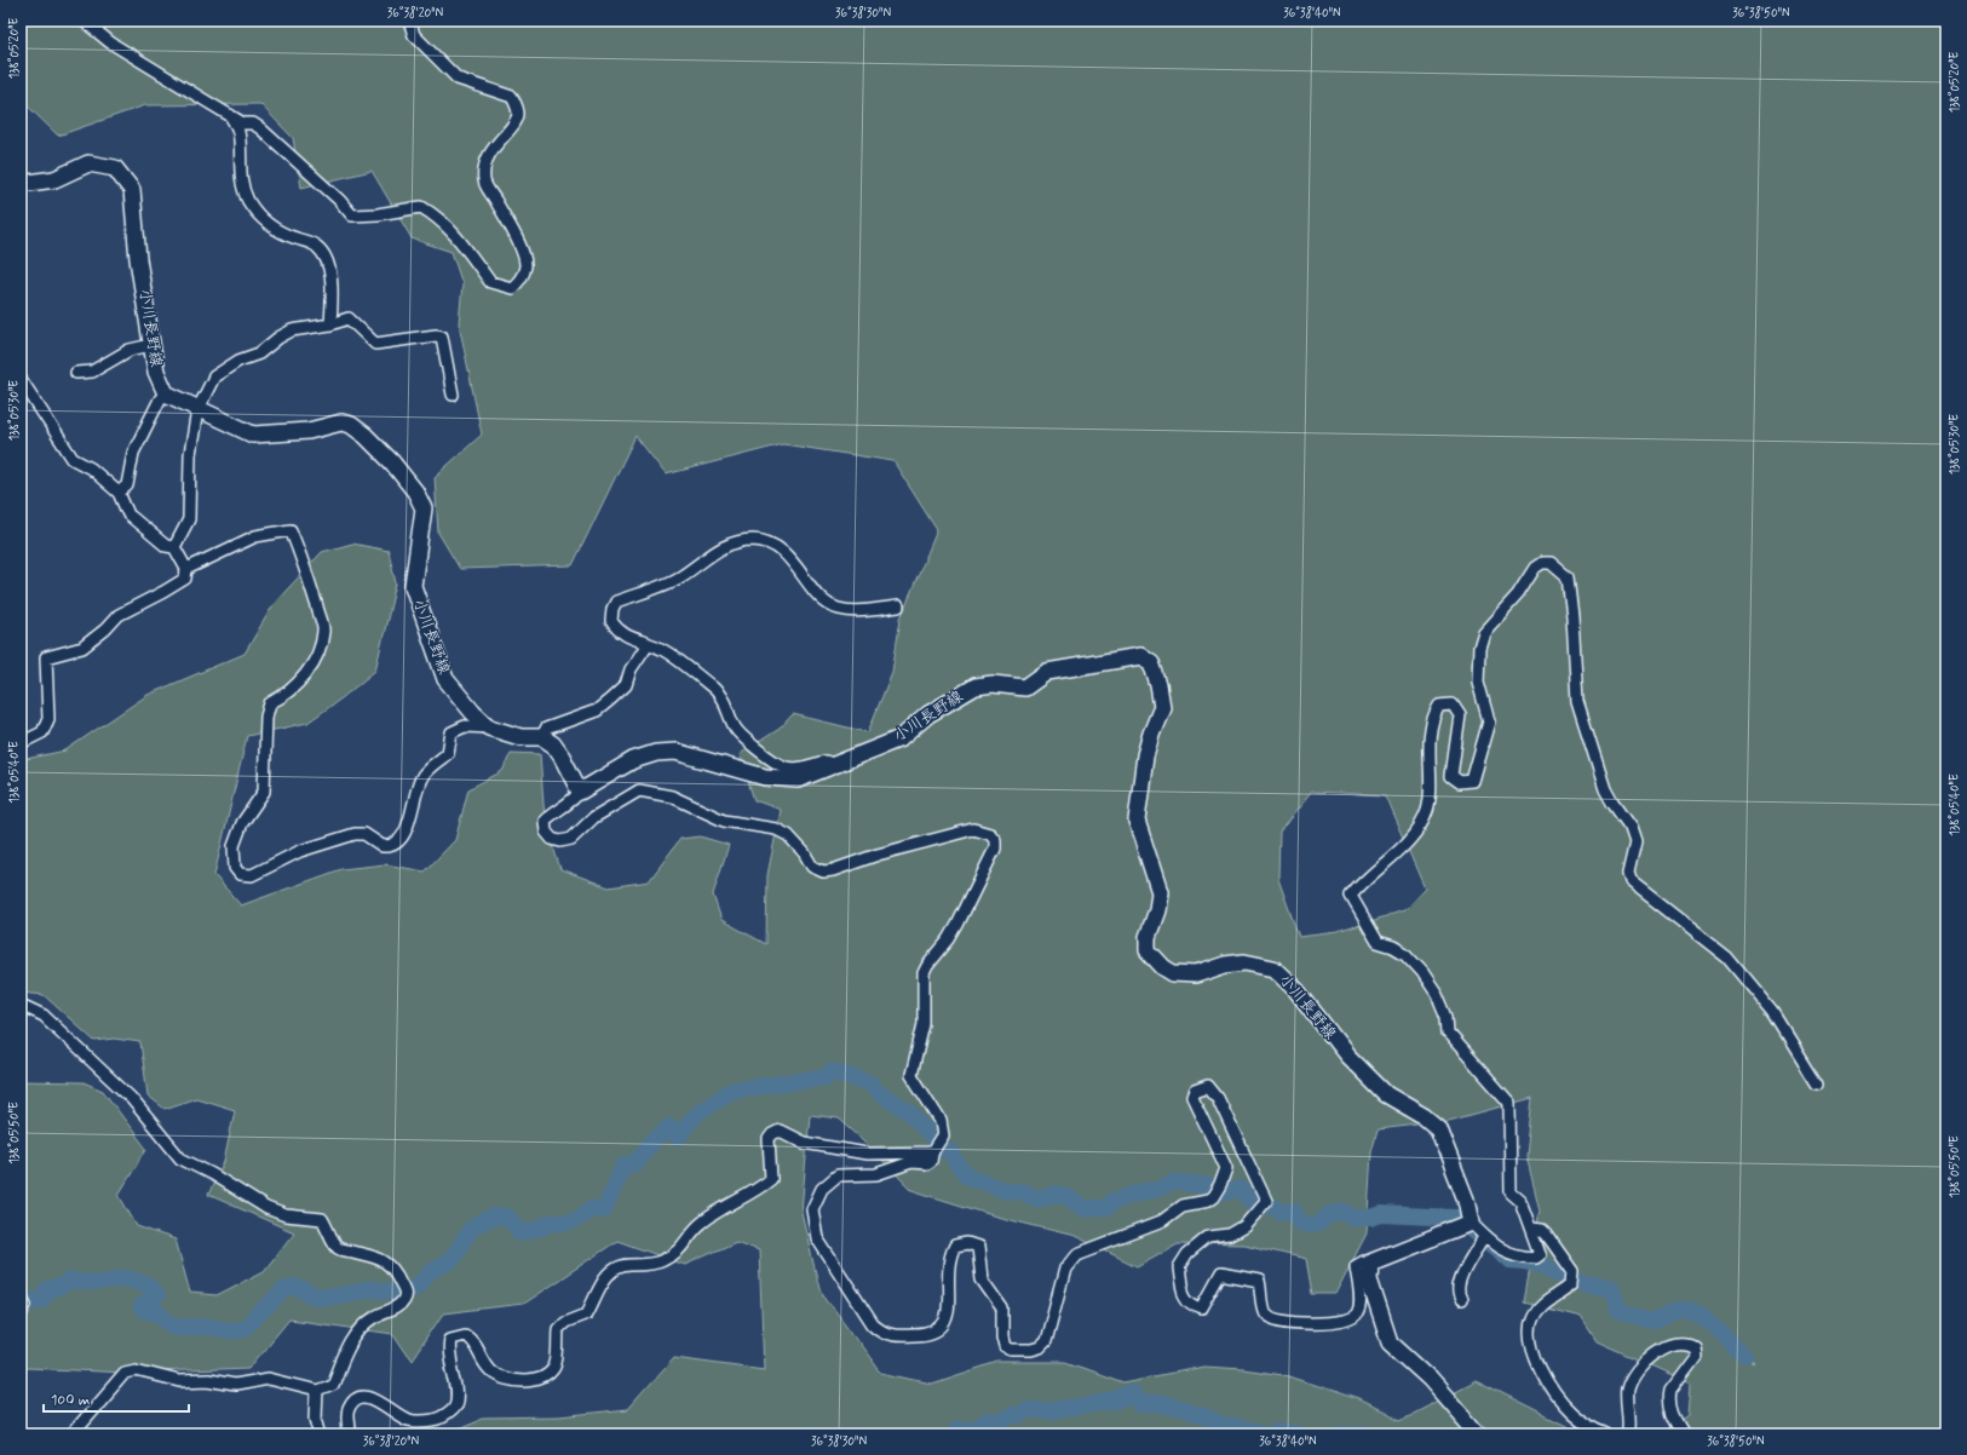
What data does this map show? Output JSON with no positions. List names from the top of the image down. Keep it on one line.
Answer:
{"streets":{"main road":["小川長野線"]},"scale_bar":"100 m","coordinates":["36°38'20\"N","36°38'30\"N","36°38'40\"N","36°38'50\"N","138°05'20\"E","138°05'30\"E","138°05'40\"E","138°05'50\"E"]}
